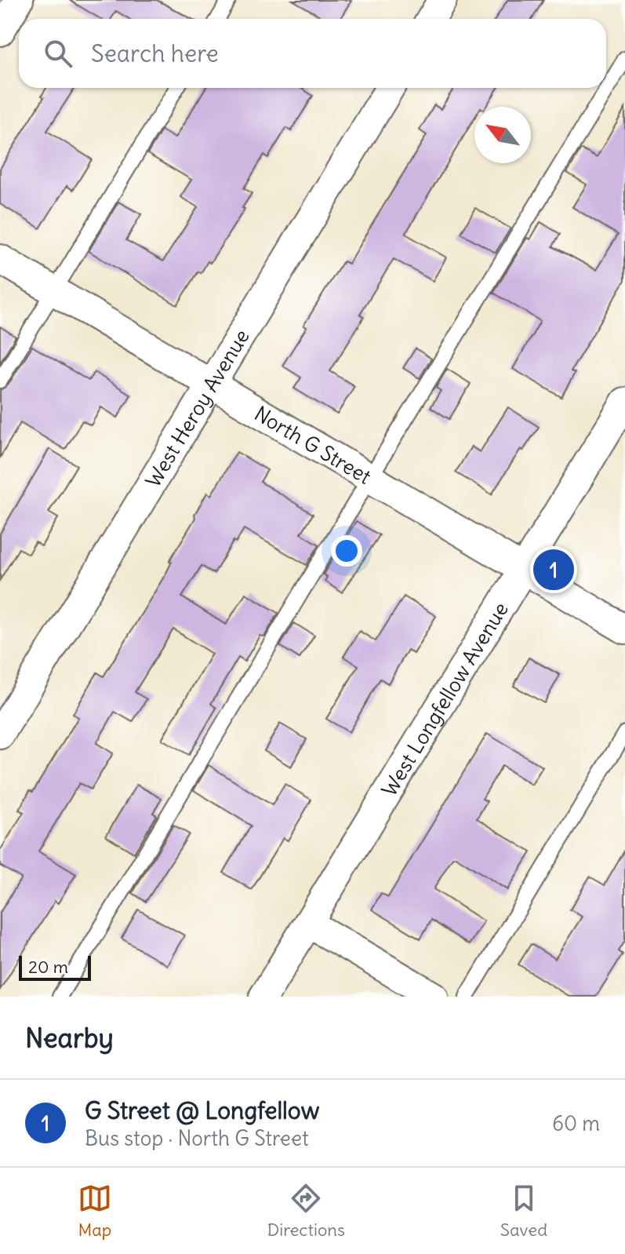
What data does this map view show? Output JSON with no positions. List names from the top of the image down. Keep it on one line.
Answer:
{"streets":{"street":["West Heroy Avenue","North G Street","West Longfellow Avenue"]},"crossings":[["West Heroy Avenue","North G Street"],["North G Street","West Longfellow Avenue"]],"scale_bar":"20 m","north":"top left","page":{"search":"Search here","pins":"1","scale":"20 m","heading":"Nearby","list":[{"mark":"1","name":"G Street @ Longfellow","note":"Bus stop · North G Street","value":"60 m"}],"nav":["Map","Directions","Saved"]}}
